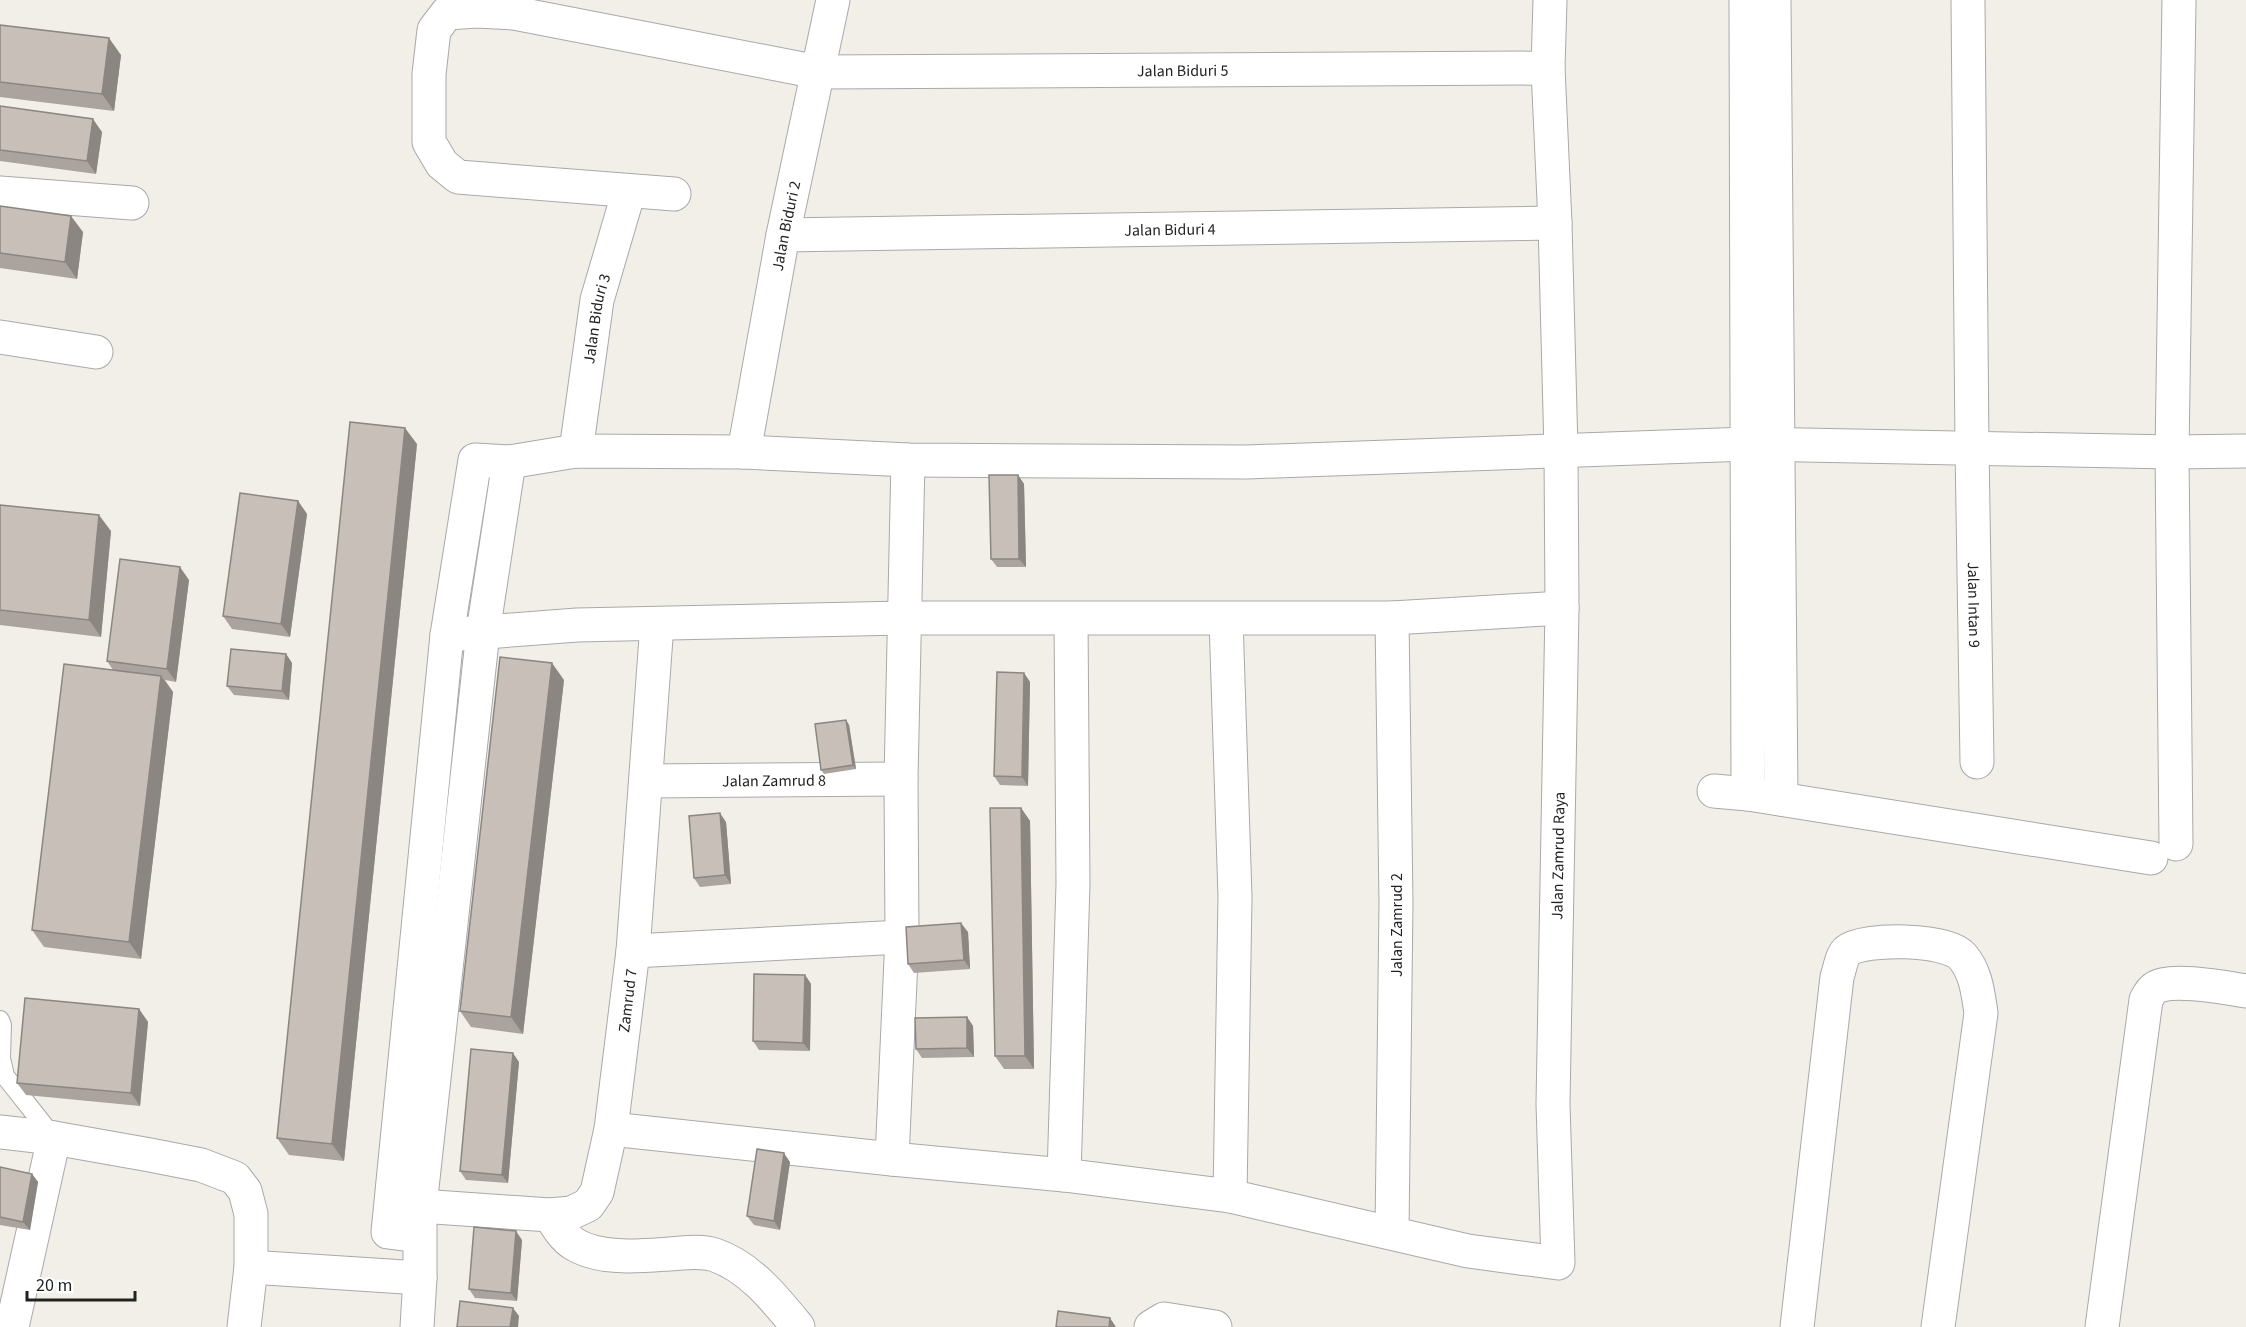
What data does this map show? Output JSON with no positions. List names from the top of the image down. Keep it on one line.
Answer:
{"streets":{"street":["Jalan Biduri 5","Jalan Biduri 2","Jalan Biduri 4","Jalan Biduri 3","Jalan Intan 9","Jalan Zamrud 8","Jalan Zamrud Raya","Jalan Zamrud 2","Zamrud 7"]},"crossings":[["Jalan Biduri 5","Jalan Biduri 2"],["Jalan Biduri 5","Jalan Biduri 3"],["Jalan Biduri 5","Jalan Zamrud Raya"],["Jalan Biduri 2","Jalan Biduri 4"],["Jalan Biduri 4","Jalan Zamrud Raya"],["Jalan Zamrud 8","Zamrud 7"],["Jalan Zamrud Raya","Jalan Zamrud 2"]],"scale_bar":"20 m"}
